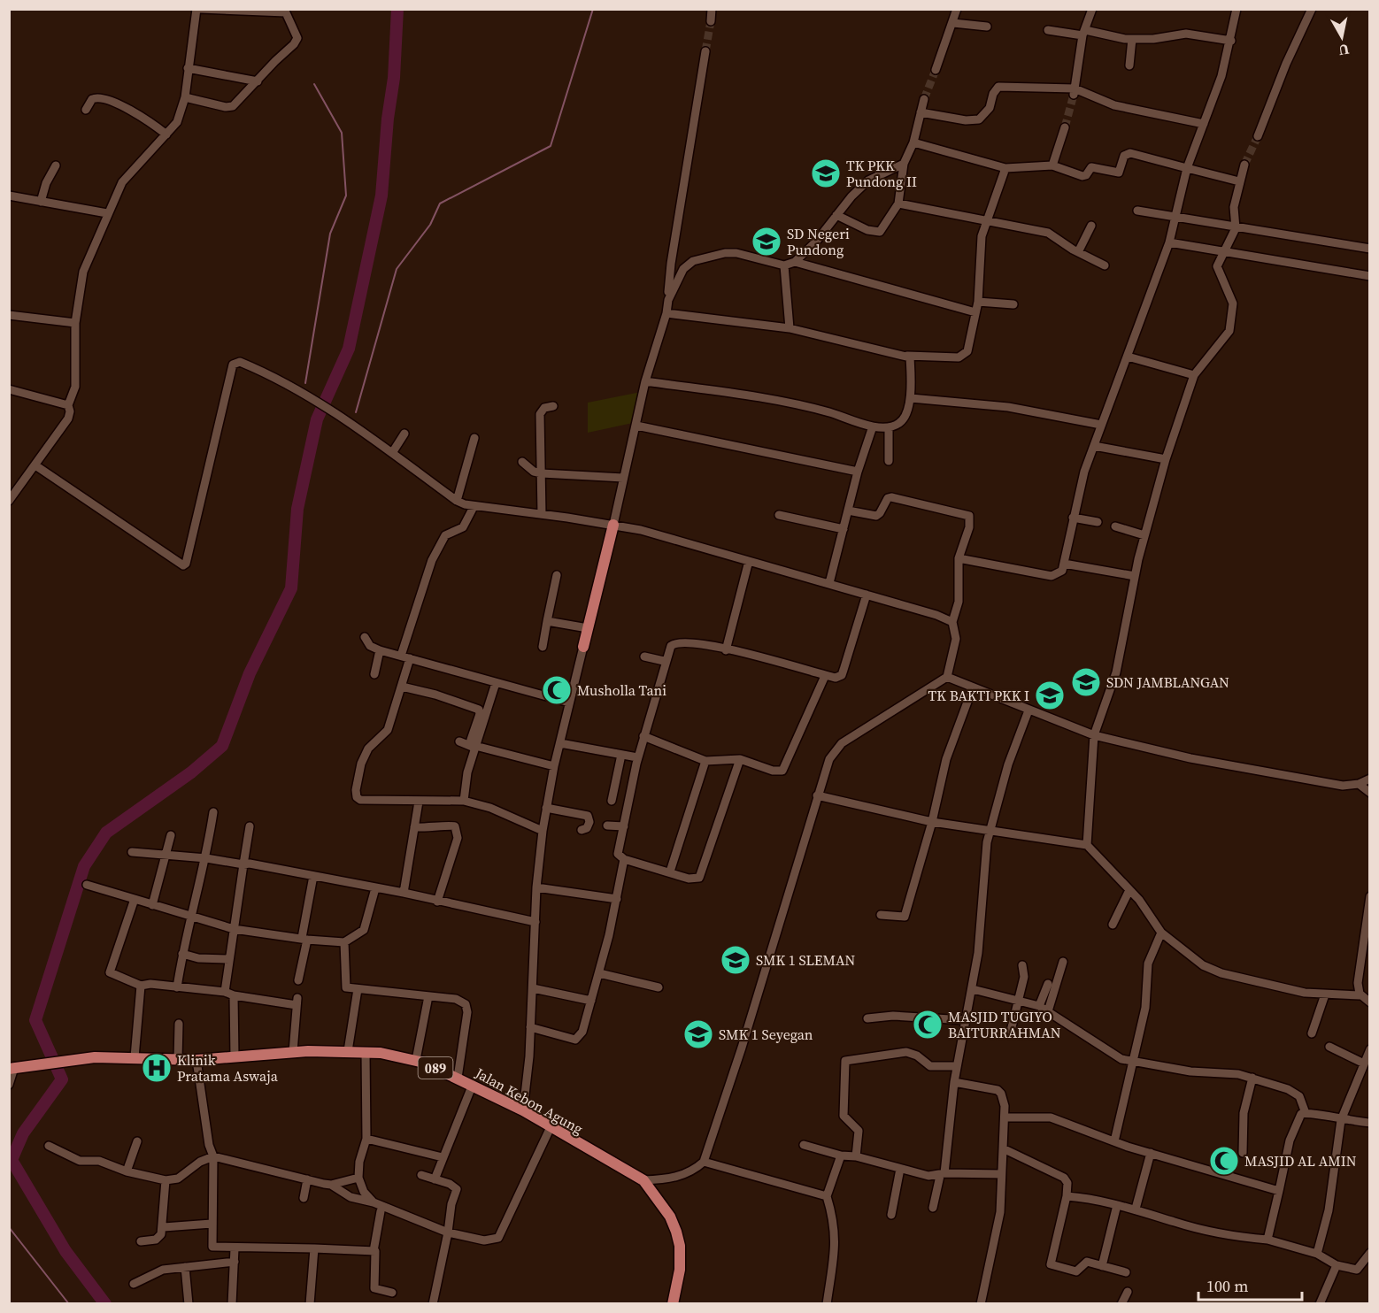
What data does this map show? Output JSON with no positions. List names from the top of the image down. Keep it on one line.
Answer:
{"streets":{"main road":["089","Jalan Kebon Agung"]},"places":{"school or university":["TK PKK Pundong II","SD Negeri Pundong","SDN JAMBLANGAN","TK BAKTI PKK I","SMK 1 SLEMAN","SMK 1 Seyegan"],"mosque":["Musholla Tani","MASJID TUGIYO BAITURRAHMAN","MASJID AL AMIN"],"hospital":["Klinik Pratama Aswaja"]},"scale_bar":"100 m","north":"bottom"}
